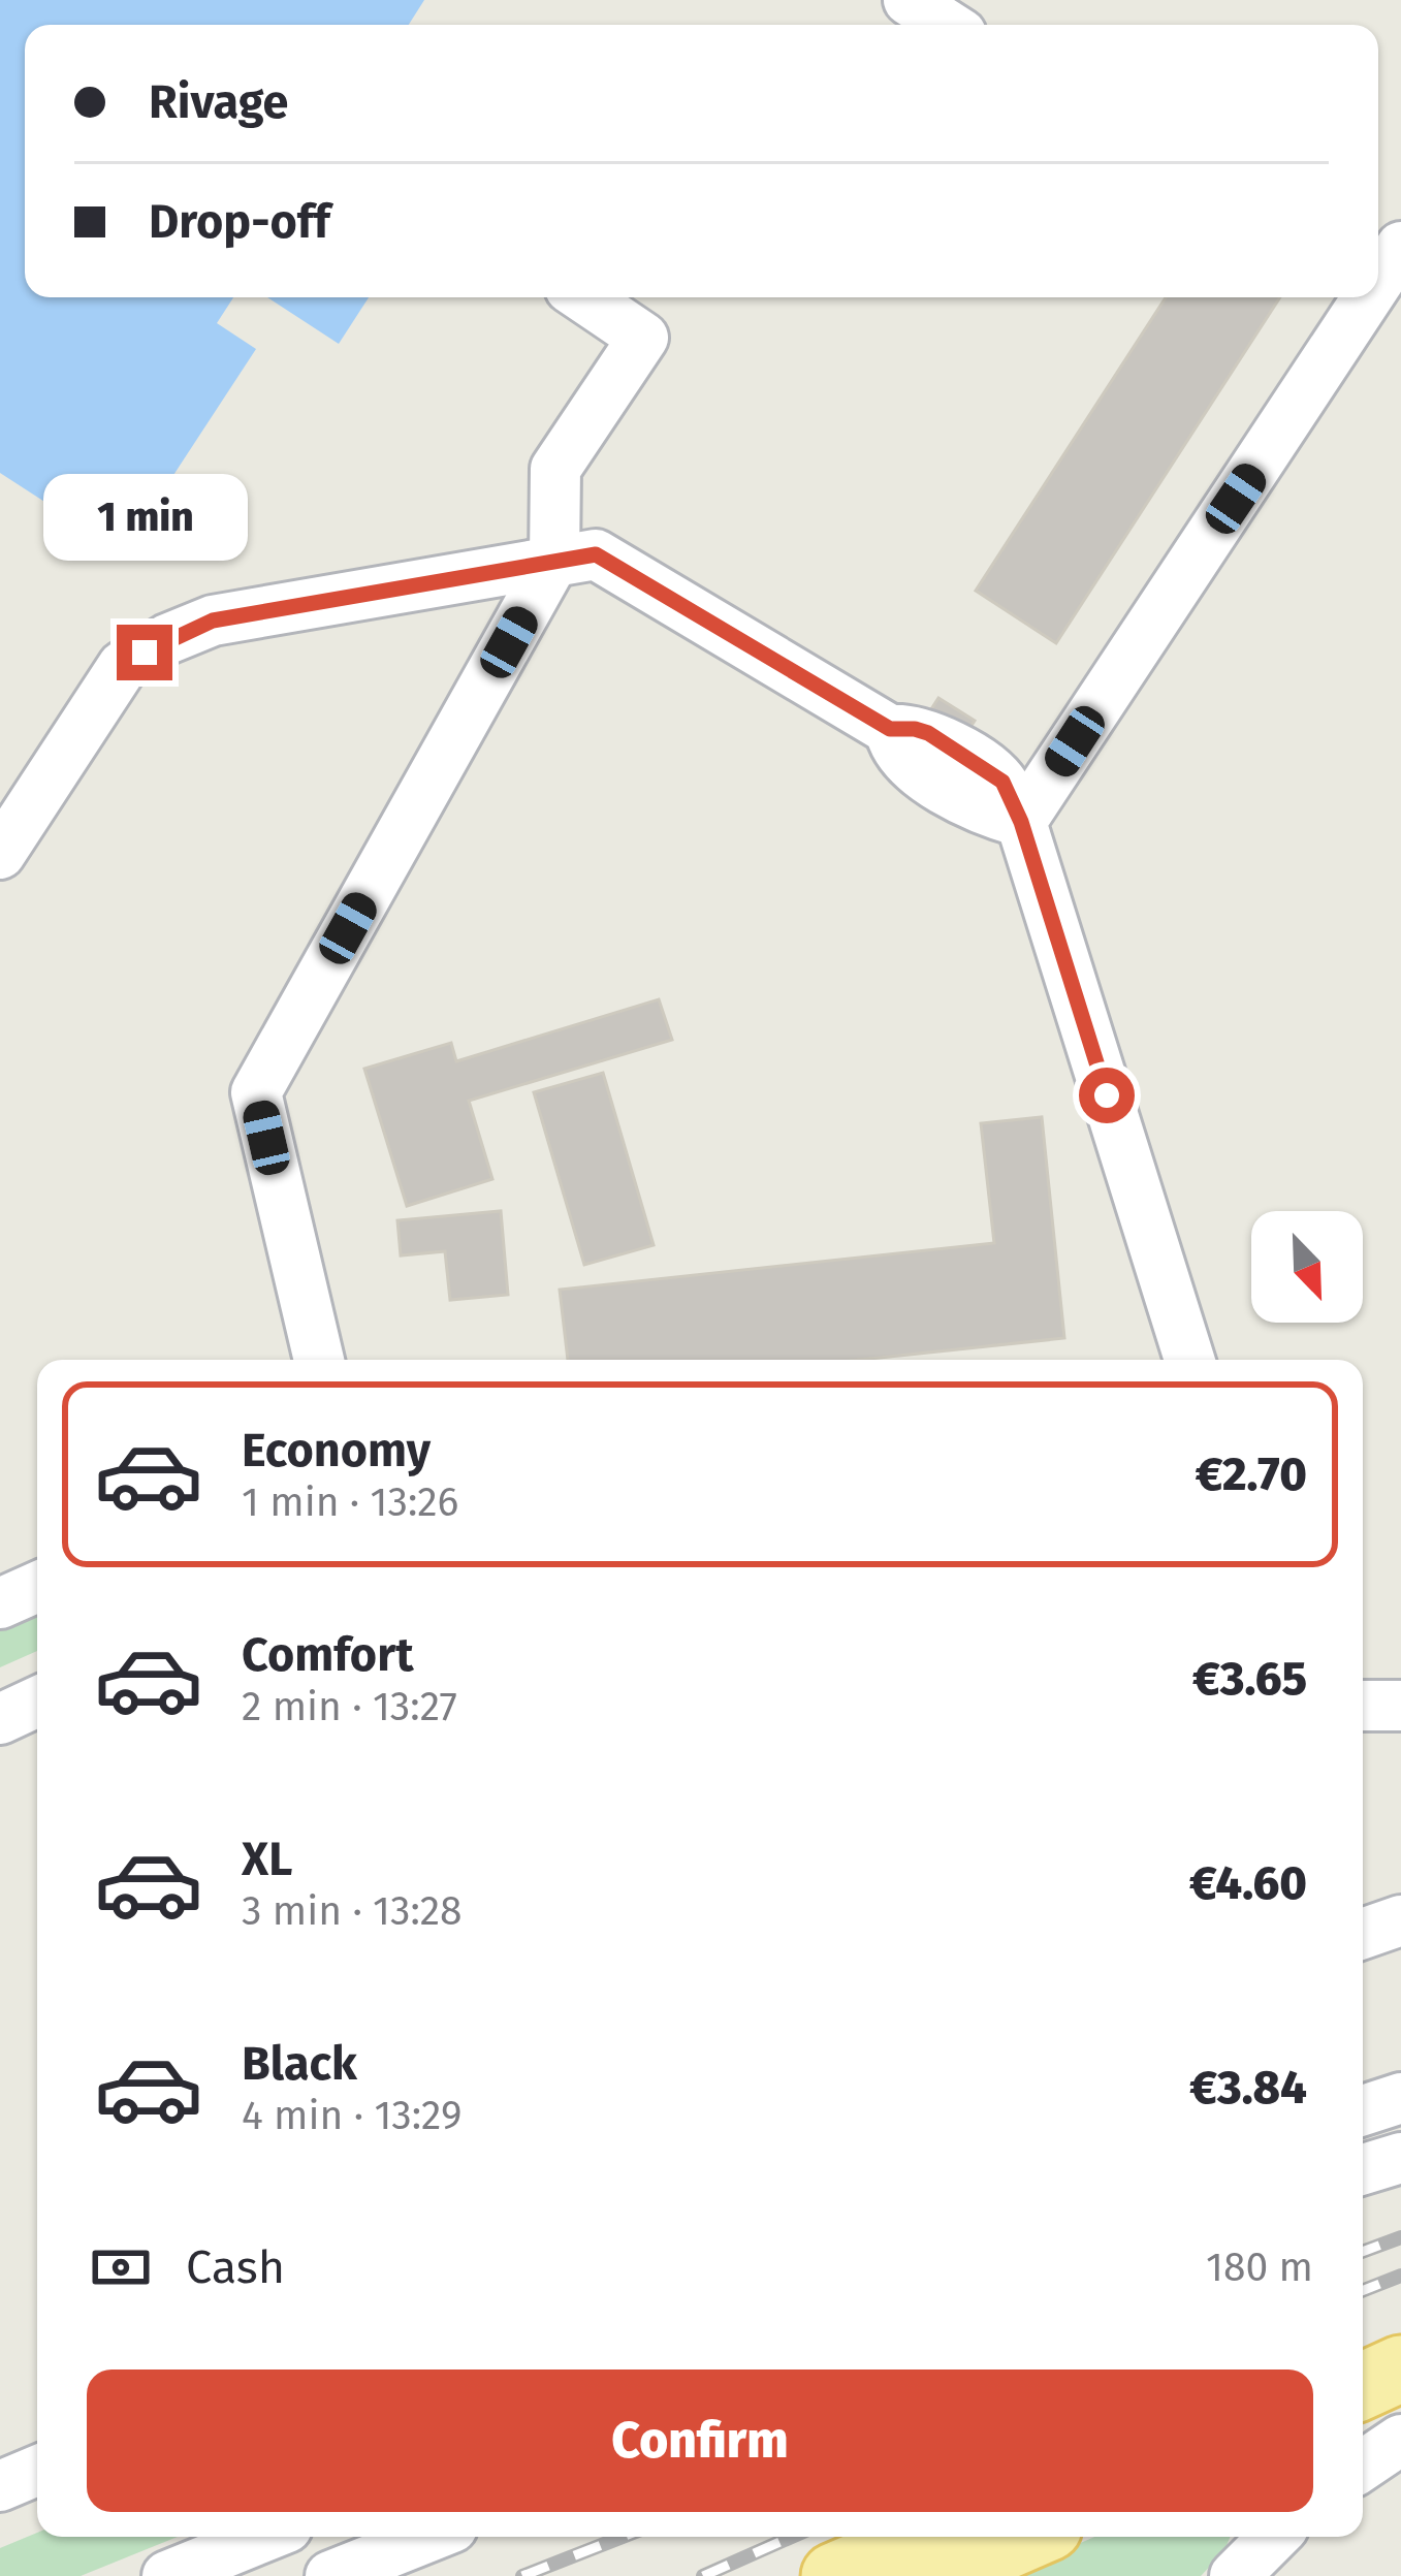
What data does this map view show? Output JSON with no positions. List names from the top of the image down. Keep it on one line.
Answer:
{"north":"bottom right","page":{"banner":["Rivage","Drop-off"],"bubble":"1 min","list":[{"name":"Economy","note":"1 min · 13:26","value":"€2.70"},{"name":"Comfort","note":"2 min · 13:27","value":"€3.65"},{"name":"XL","note":"3 min · 13:28","value":"€4.60"},{"name":"Black","note":"4 min · 13:29","value":"€3.84"}],"pay":["Cash","180 m"],"buttons":"Confirm"}}
